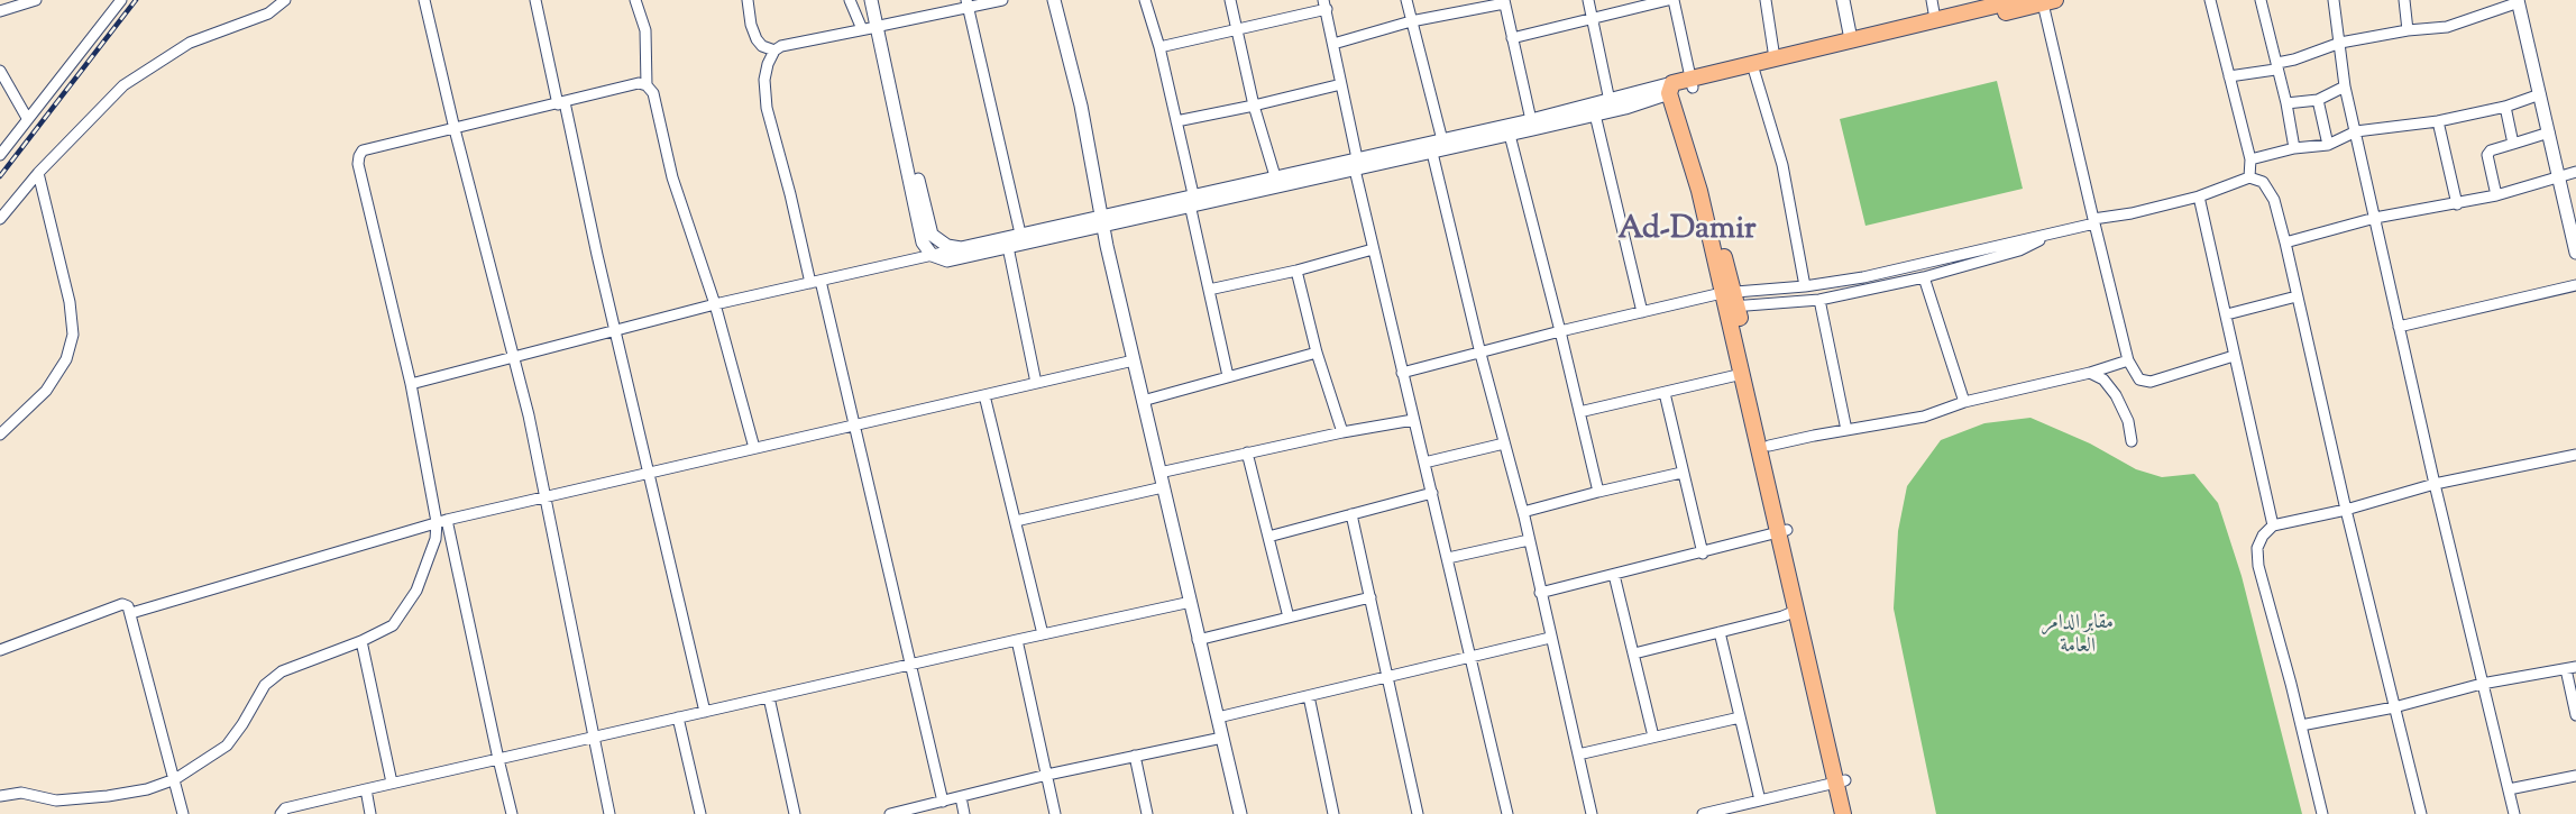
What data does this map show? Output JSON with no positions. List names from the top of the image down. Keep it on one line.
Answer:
{"districts":["Ad-Damir"],"parks":["مقابر الدامر العامة"]}
